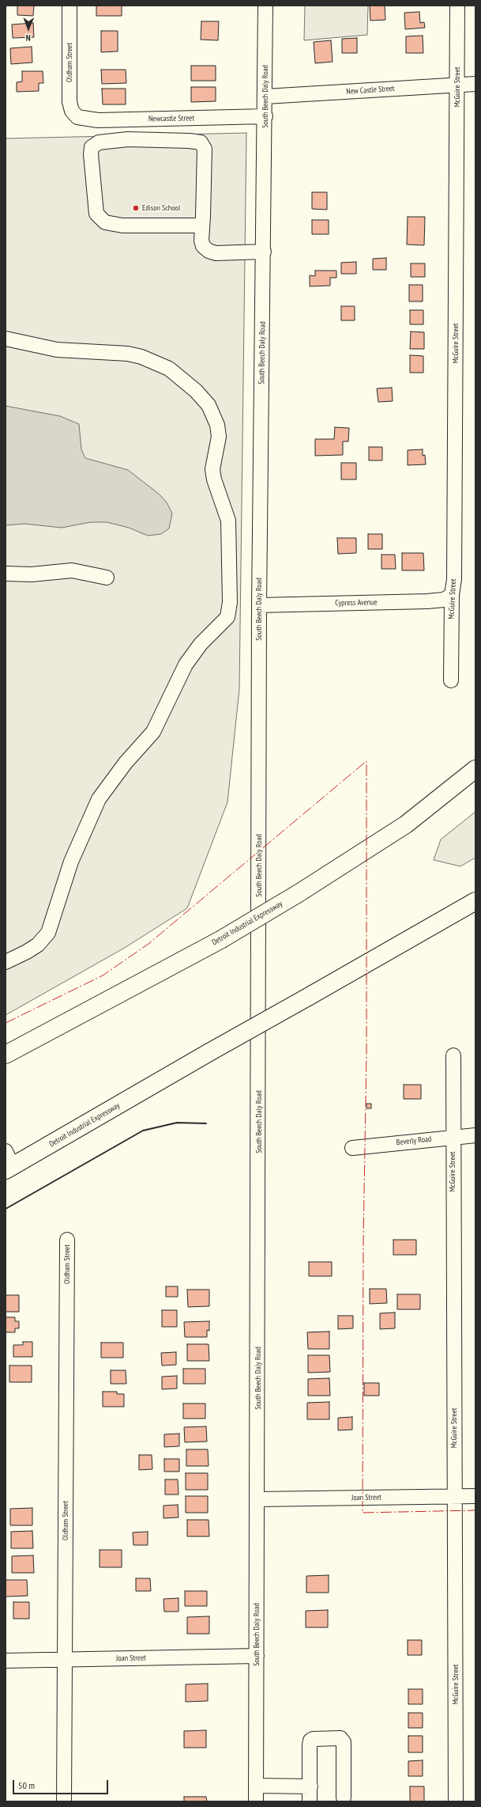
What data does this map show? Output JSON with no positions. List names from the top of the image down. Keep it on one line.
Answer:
{"streets":{"highway":["Detroit Industrial Expressway"],"street":["Oldham Street","McGuire Street","New Castle Street","South Beech Daly Road","Newcastle Street","Cypress Avenue","Beverly Road","Joan Street"]},"crossings":[["Oldham Street","Newcastle Street"],["Oldham Street","Joan Street"],["McGuire Street","New Castle Street"],["McGuire Street","Cypress Avenue"],["McGuire Street","Beverly Road"],["McGuire Street","Joan Street"],["New Castle Street","South Beech Daly Road"],["South Beech Daly Road","Newcastle Street"],["South Beech Daly Road","Cypress Avenue"],["South Beech Daly Road","Joan Street"]],"places":["Edison School"],"scale_bar":"50 m","north":"bottom"}
